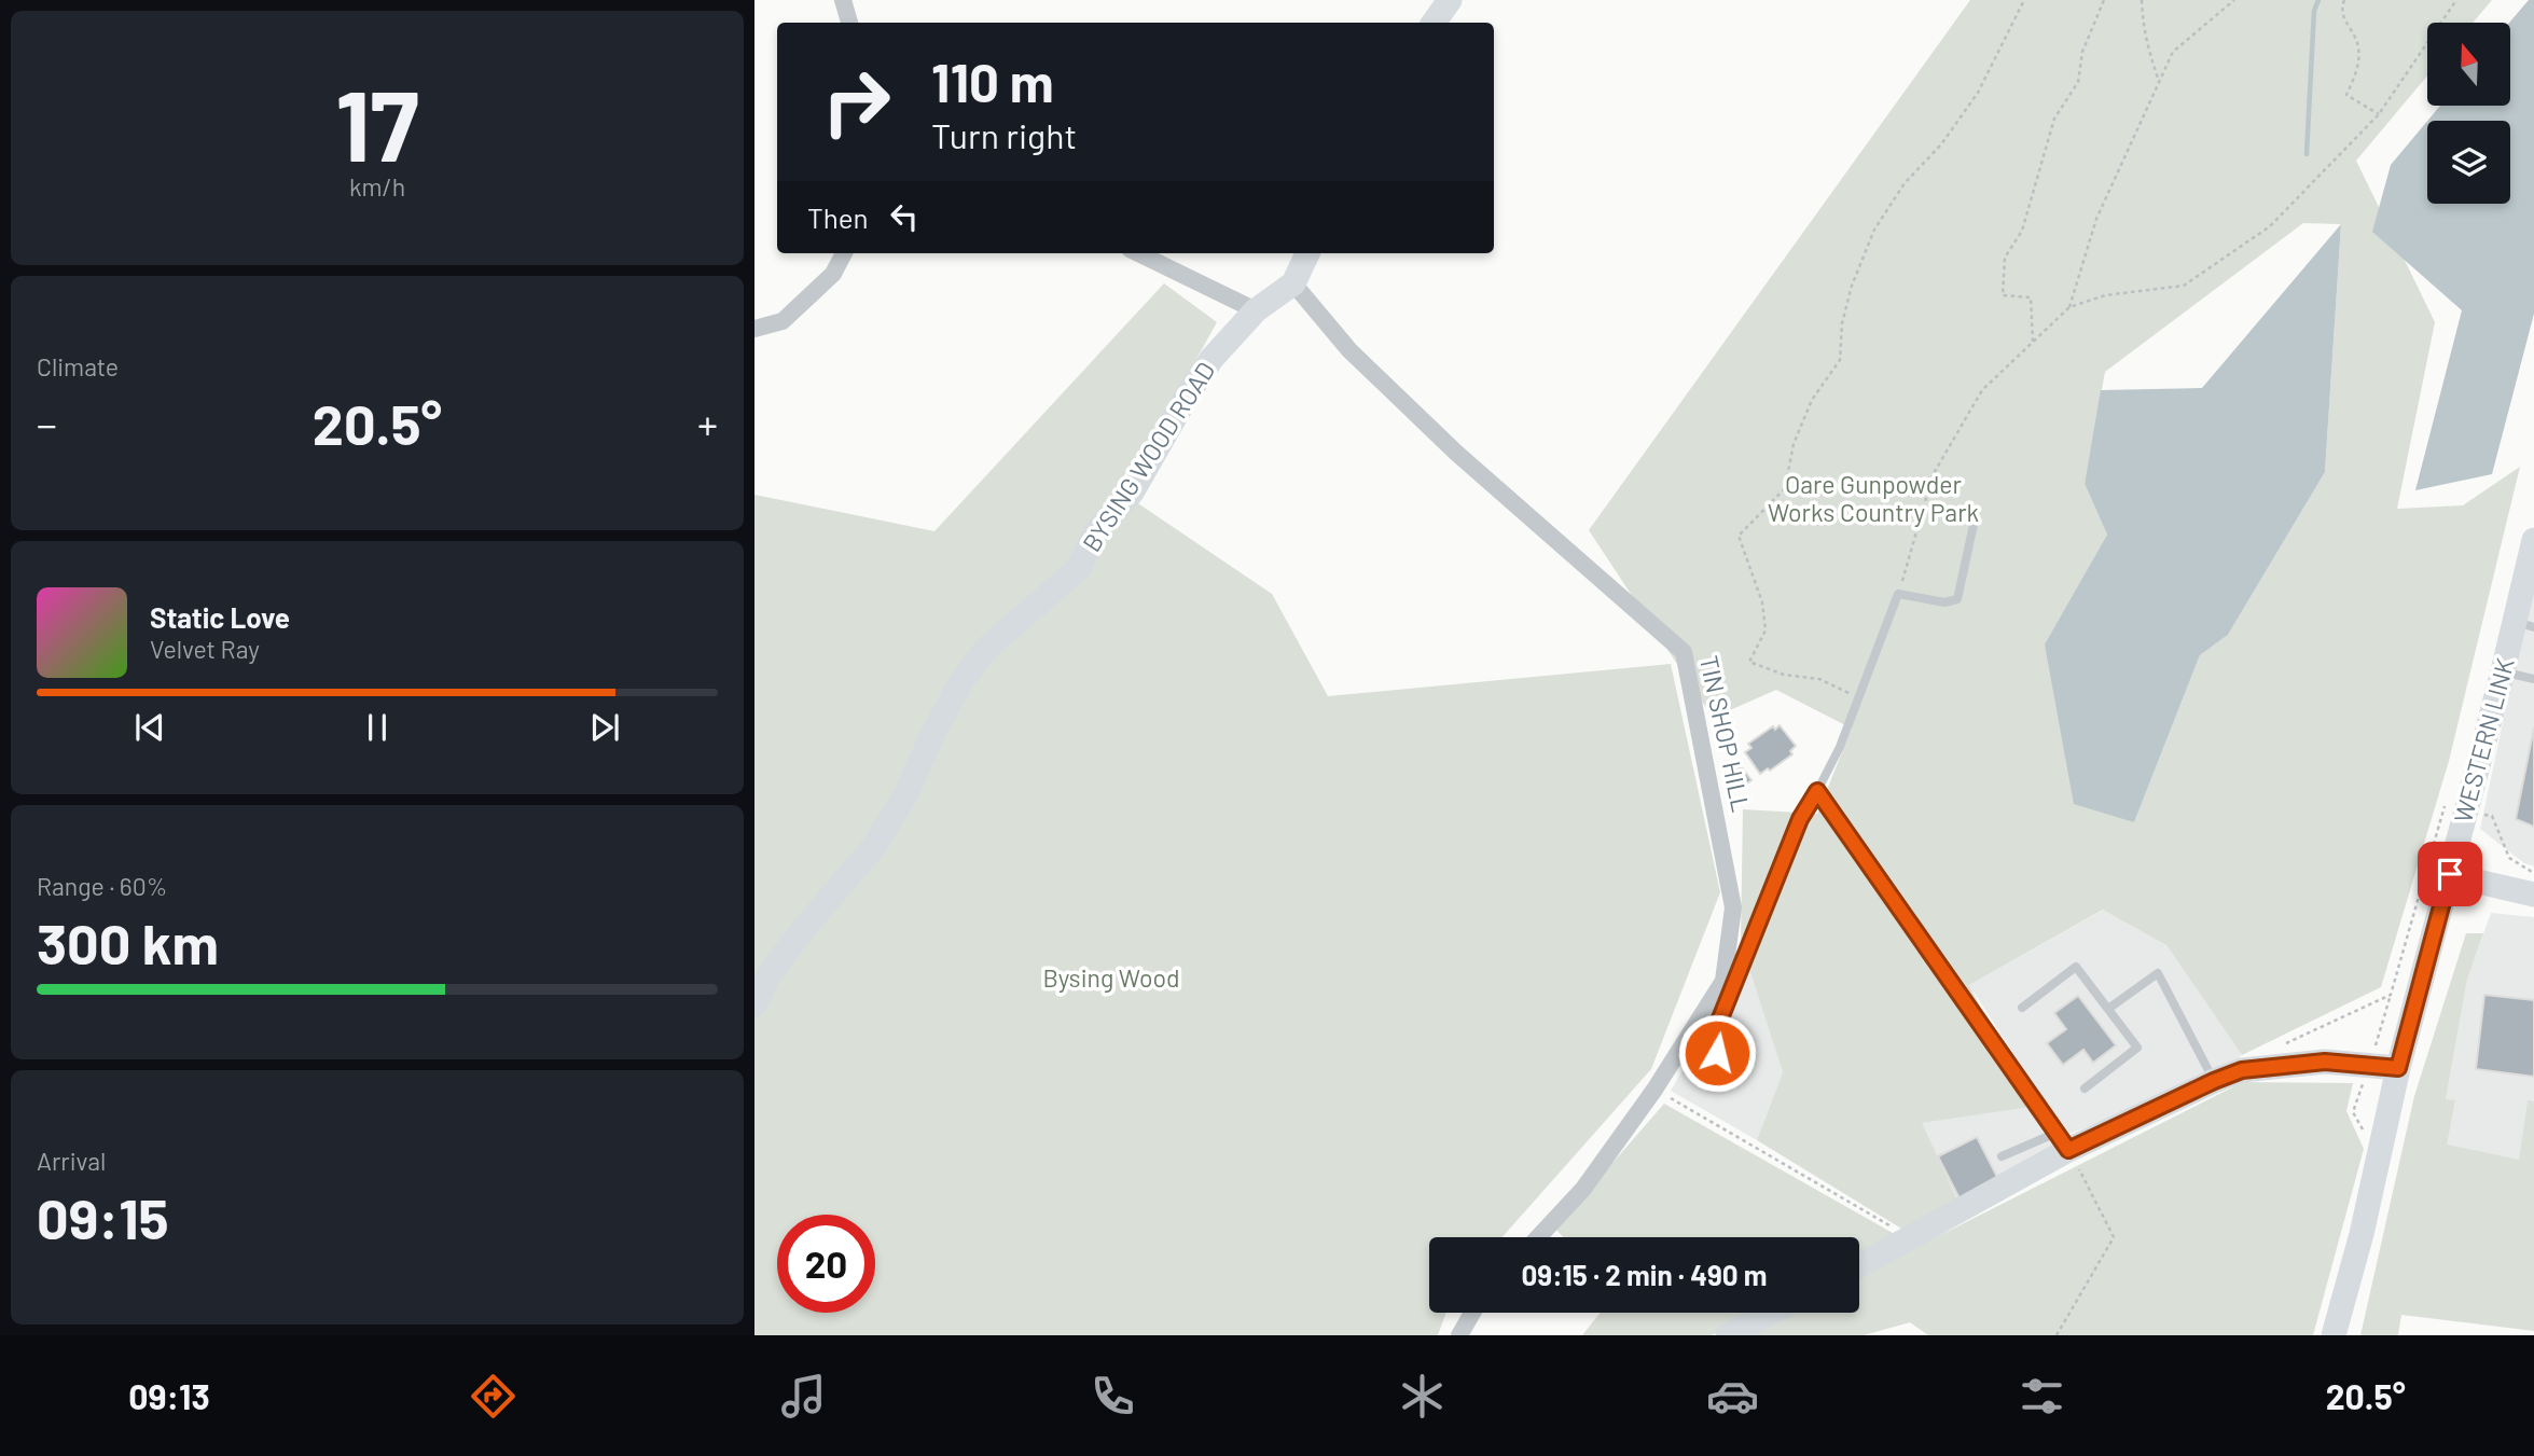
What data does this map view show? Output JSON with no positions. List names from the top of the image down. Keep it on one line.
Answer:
{"streets":{"street":["BYSING WOOD ROAD","TIN SHOP HILL","WESTERN LINK"]},"crossings":[["BYSING WOOD ROAD","TIN SHOP HILL"]],"parks":["Oare Gunpowder Works Country Park","Bysing Wood"],"north":"top","page":{"tile":[["17","km/h"],"Climate",["Range · 60%","300 km"],["Arrival","09:15"]],"turn":["110 m","Turn right"],"then":"Then","heat":["−","20.5°","+"],"song":["Static Love","Velvet Ray"],"limit":"20","trip":"09:15 · 2 min · 490 m","tabs":["09:13","20.5°"]}}
